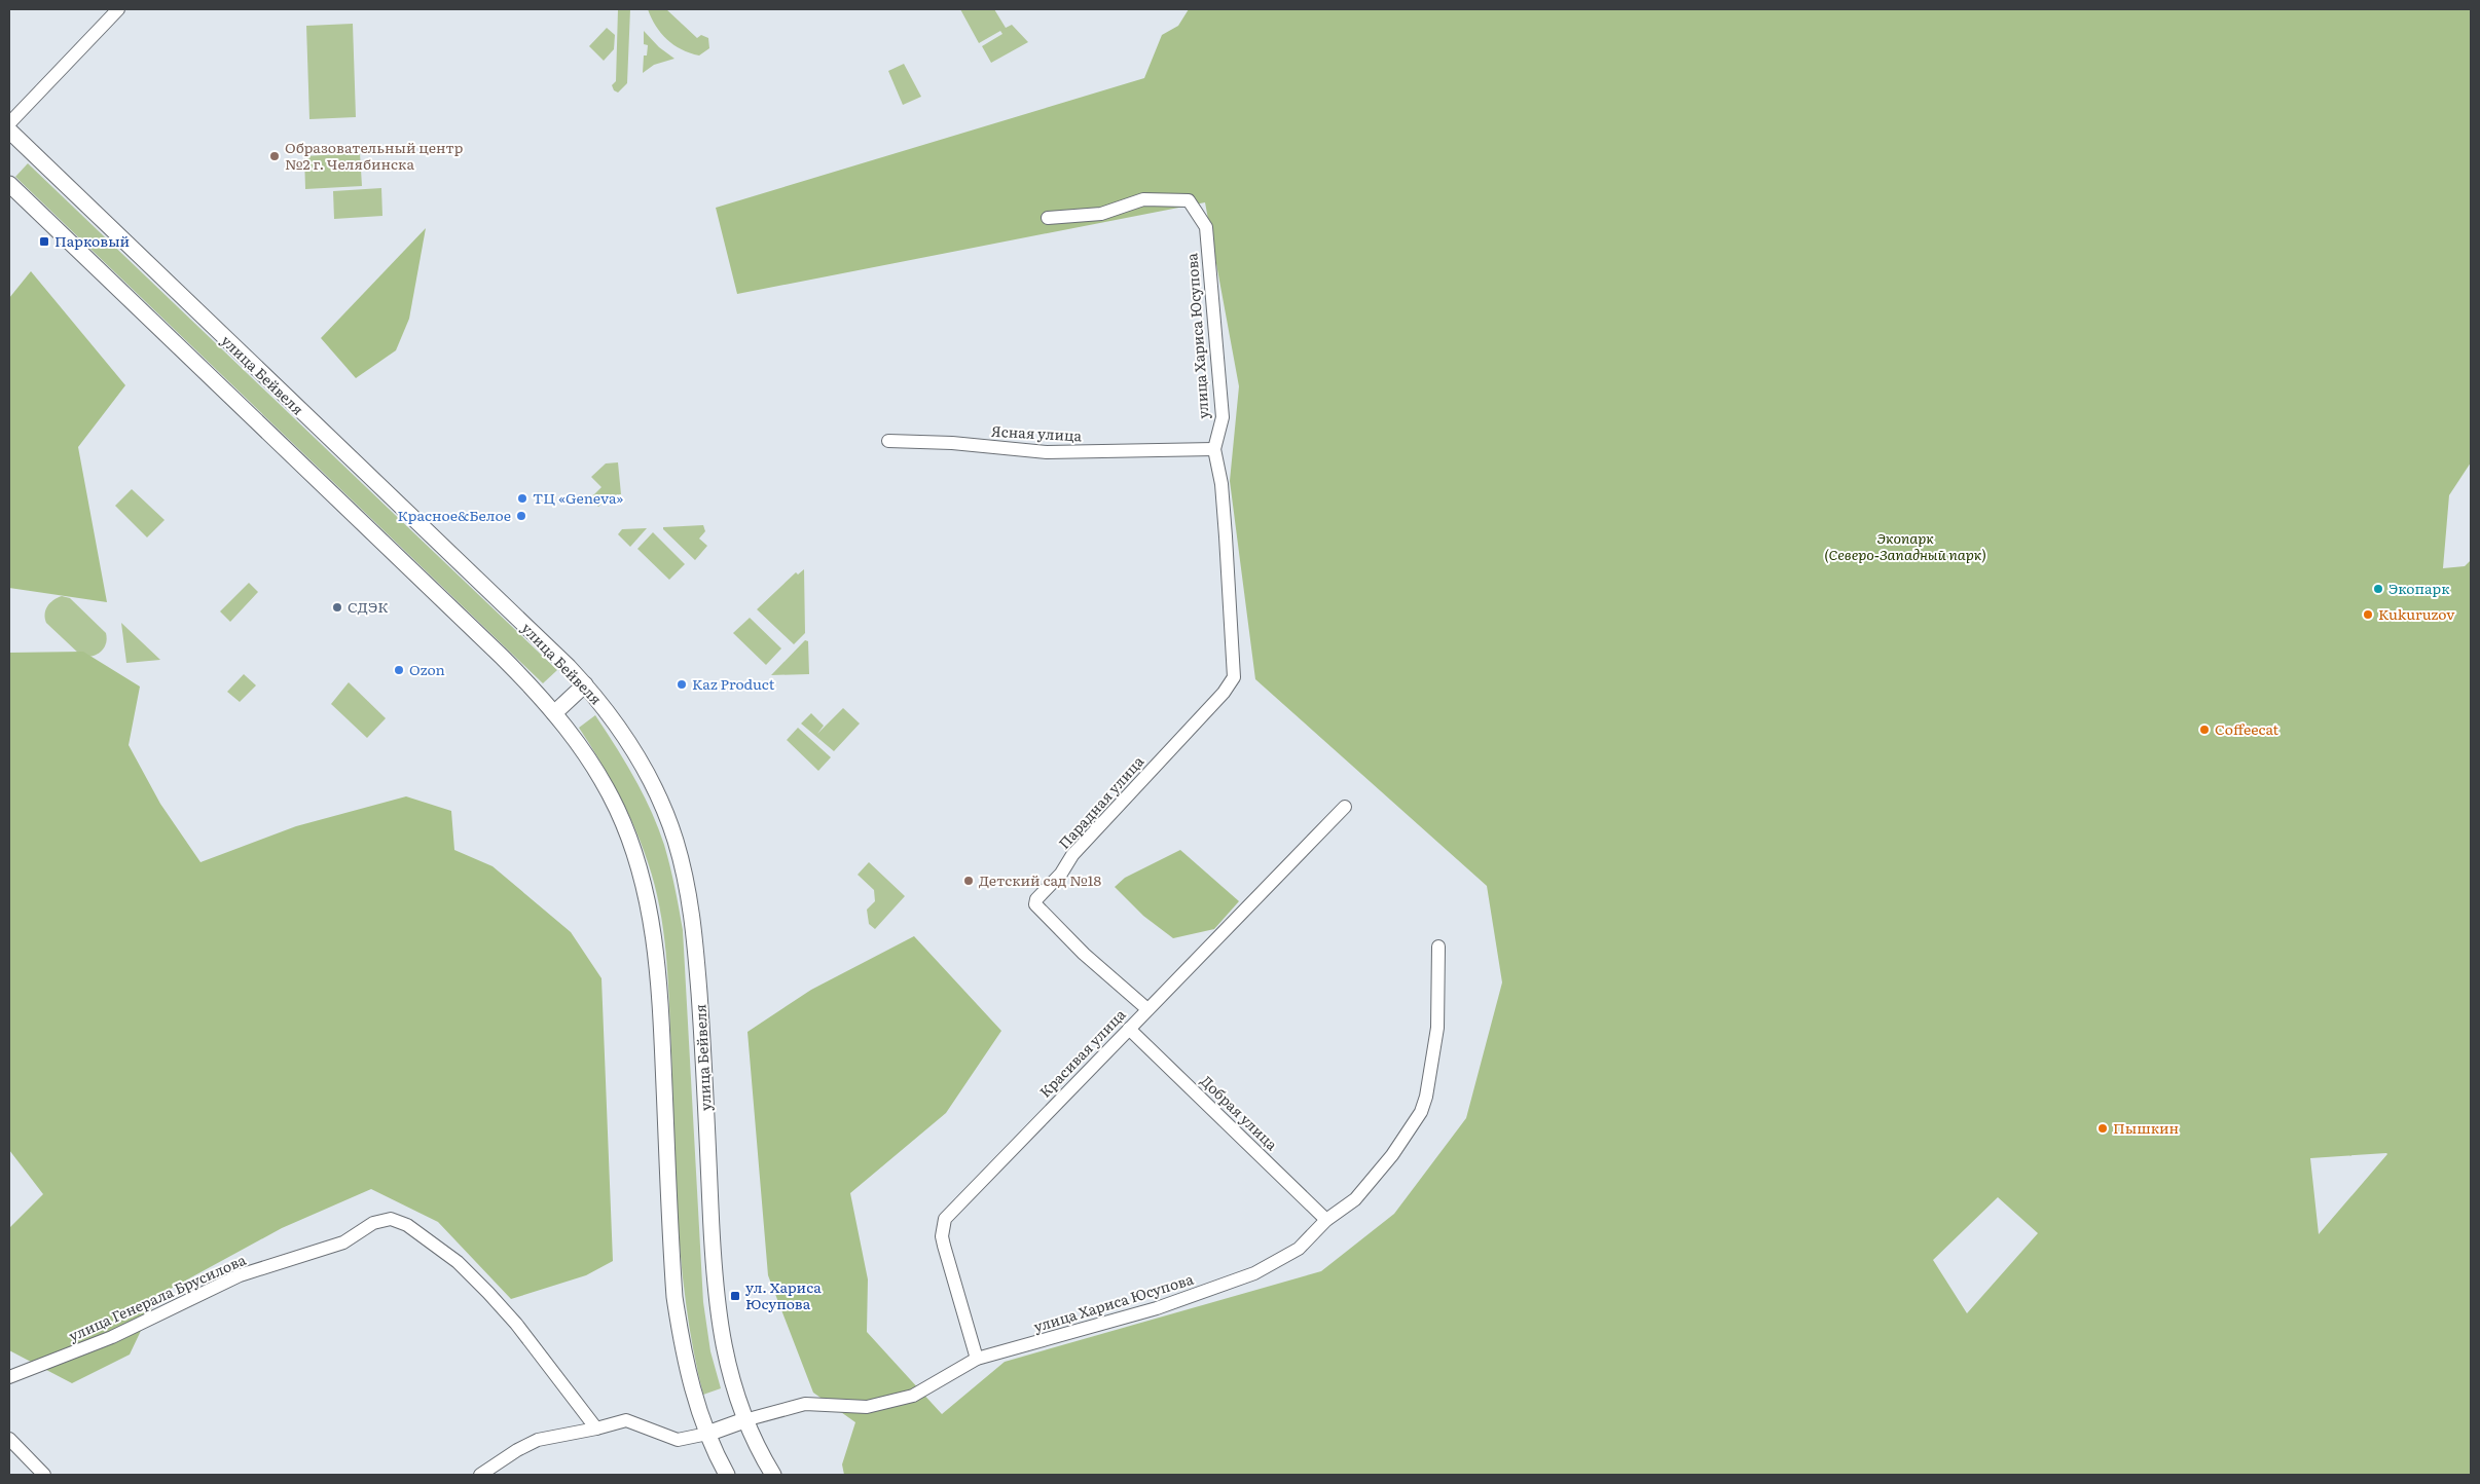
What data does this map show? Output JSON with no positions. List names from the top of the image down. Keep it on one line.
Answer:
{"streets":{"main road":["улица Бейвеля"],"street":["улица Хариса Юсупова","Ясная улица","Парадная улица","Красивая улица","Добрая улица","улица Генерала Брусилова"]},"crossings":[["улица Хариса Юсупова","улица Бейвеля"],["улица Хариса Юсупова","Ясная улица"],["улица Хариса Юсупова","Парадная улица"],["улица Хариса Юсупова","Красивая улица"],["улица Хариса Юсупова","Добрая улица"],["Парадная улица","Красивая улица"],["Красивая улица","Добрая улица"]],"parks":["Экопарк (Северо-Западный парк)"],"places":{"other":["Образовательный центр №2 г. Челябинска","ТЦ «Geneva»","Красное&Белое","Экопарк","СДЭК","Kukuruzov","Ozon","Kaz Product","Coffeecat","Детский сaд №18","Пышкин"],"transit":["Парковый","ул. Хариса Юсупова"]}}
